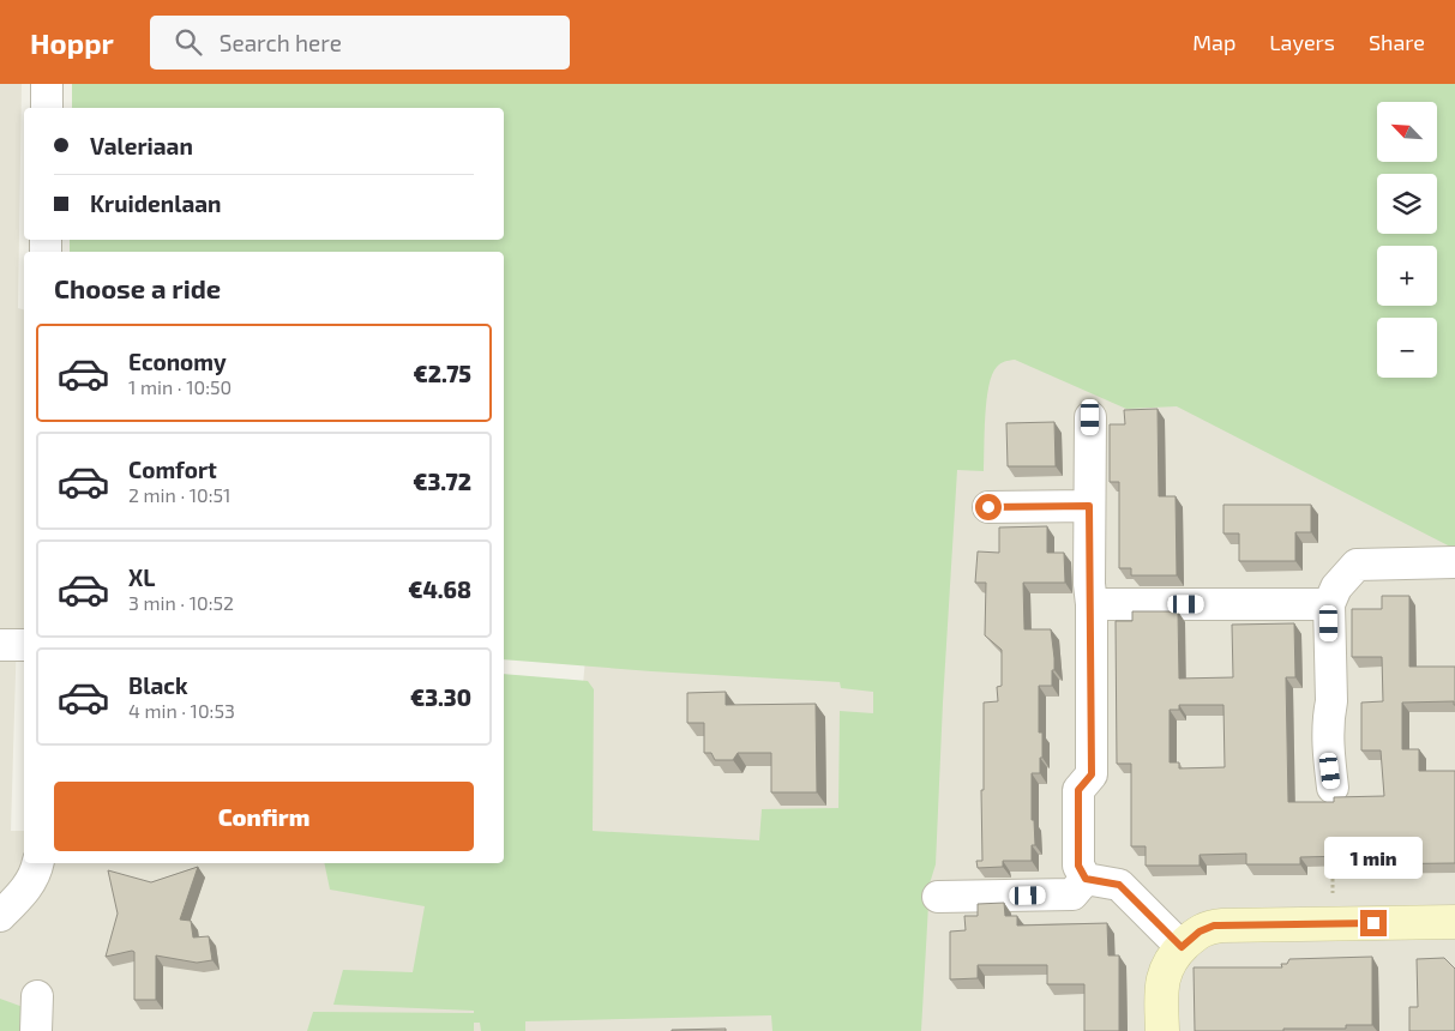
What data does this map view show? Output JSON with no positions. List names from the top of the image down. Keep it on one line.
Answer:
{"north":"top left","page":{"header":"Hoppr","search":"Search here","nav":["Map","Layers","Share"],"map_buttons":["+","−"],"banner":["Valeriaan","Kruidenlaan"],"heading":"Choose a ride","list":[{"name":"Economy","note":"1 min · 10:50","value":"€2.75"},{"name":"Comfort","note":"2 min · 10:51","value":"€3.72"},{"name":"XL","note":"3 min · 10:52","value":"€4.68"},{"name":"Black","note":"4 min · 10:53","value":"€3.30"}],"buttons":"Confirm","bubble":"1 min"}}
